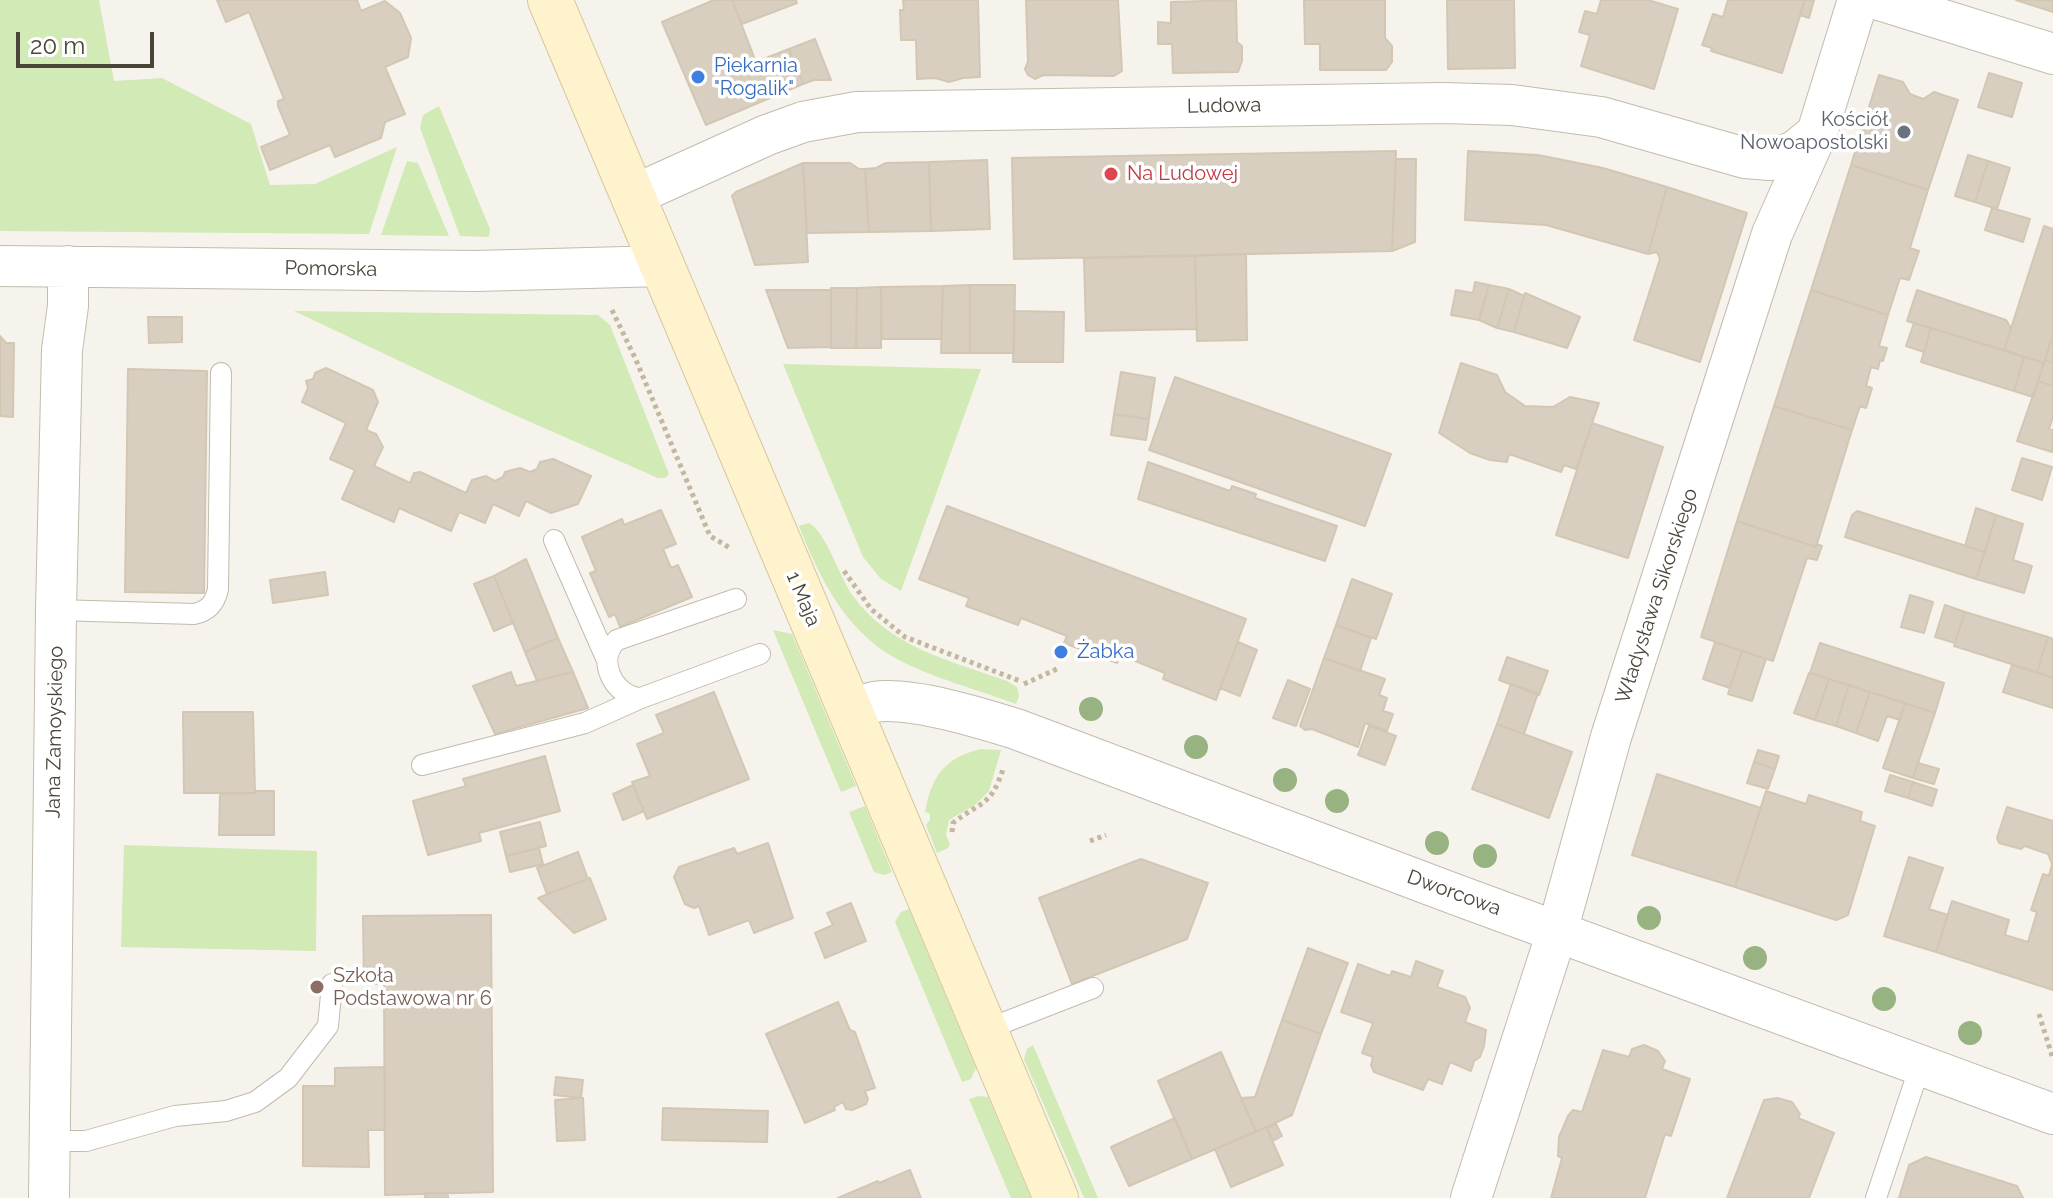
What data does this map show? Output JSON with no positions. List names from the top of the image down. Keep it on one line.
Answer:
{"streets":{"street":["Ludowa","Pomorska","Władysława Sikorskiego","1 Maja","Jana Zamoyskiego","Dworcowa"]},"crossings":[["Ludowa","Władysława Sikorskiego"],["Ludowa","1 Maja"],["Pomorska","1 Maja"],["Pomorska","Jana Zamoyskiego"],["Władysława Sikorskiego","Dworcowa"],["1 Maja","Dworcowa"]],"places":["Piekarnia \"Rogalik\"","Kościół Nowoapostolski","Na Ludowej","Żabka","Szkoła Podstawowa nr 6"],"scale_bar":"20 m"}
